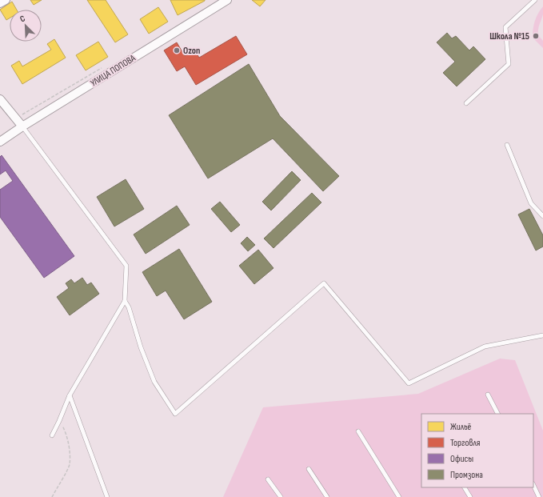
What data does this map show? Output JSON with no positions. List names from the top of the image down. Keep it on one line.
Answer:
{"streets":{"street":["УЛИЦА ПОПОВА"]},"places":["Школа №15","Ozon"],"legend":["Жильё","Торговля","Офисы","Промзона"],"north":"top left"}
